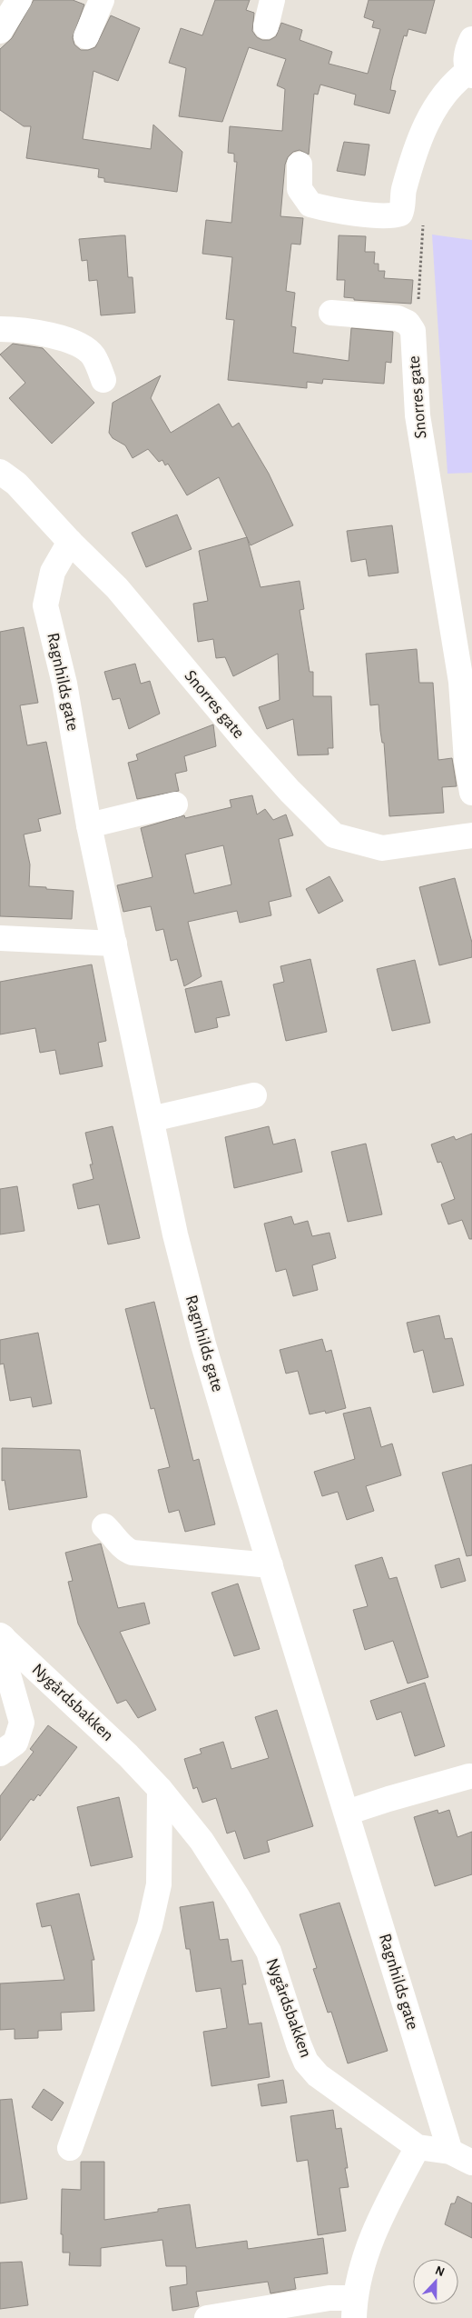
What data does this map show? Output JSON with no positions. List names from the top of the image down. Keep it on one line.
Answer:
{"streets":{"street":["Snorres gate","Ragnhilds gate","Nygårdsbakken"]},"crossings":[["Snorres gate","Ragnhilds gate"],["Ragnhilds gate","Nygårdsbakken"]],"north":"top"}
